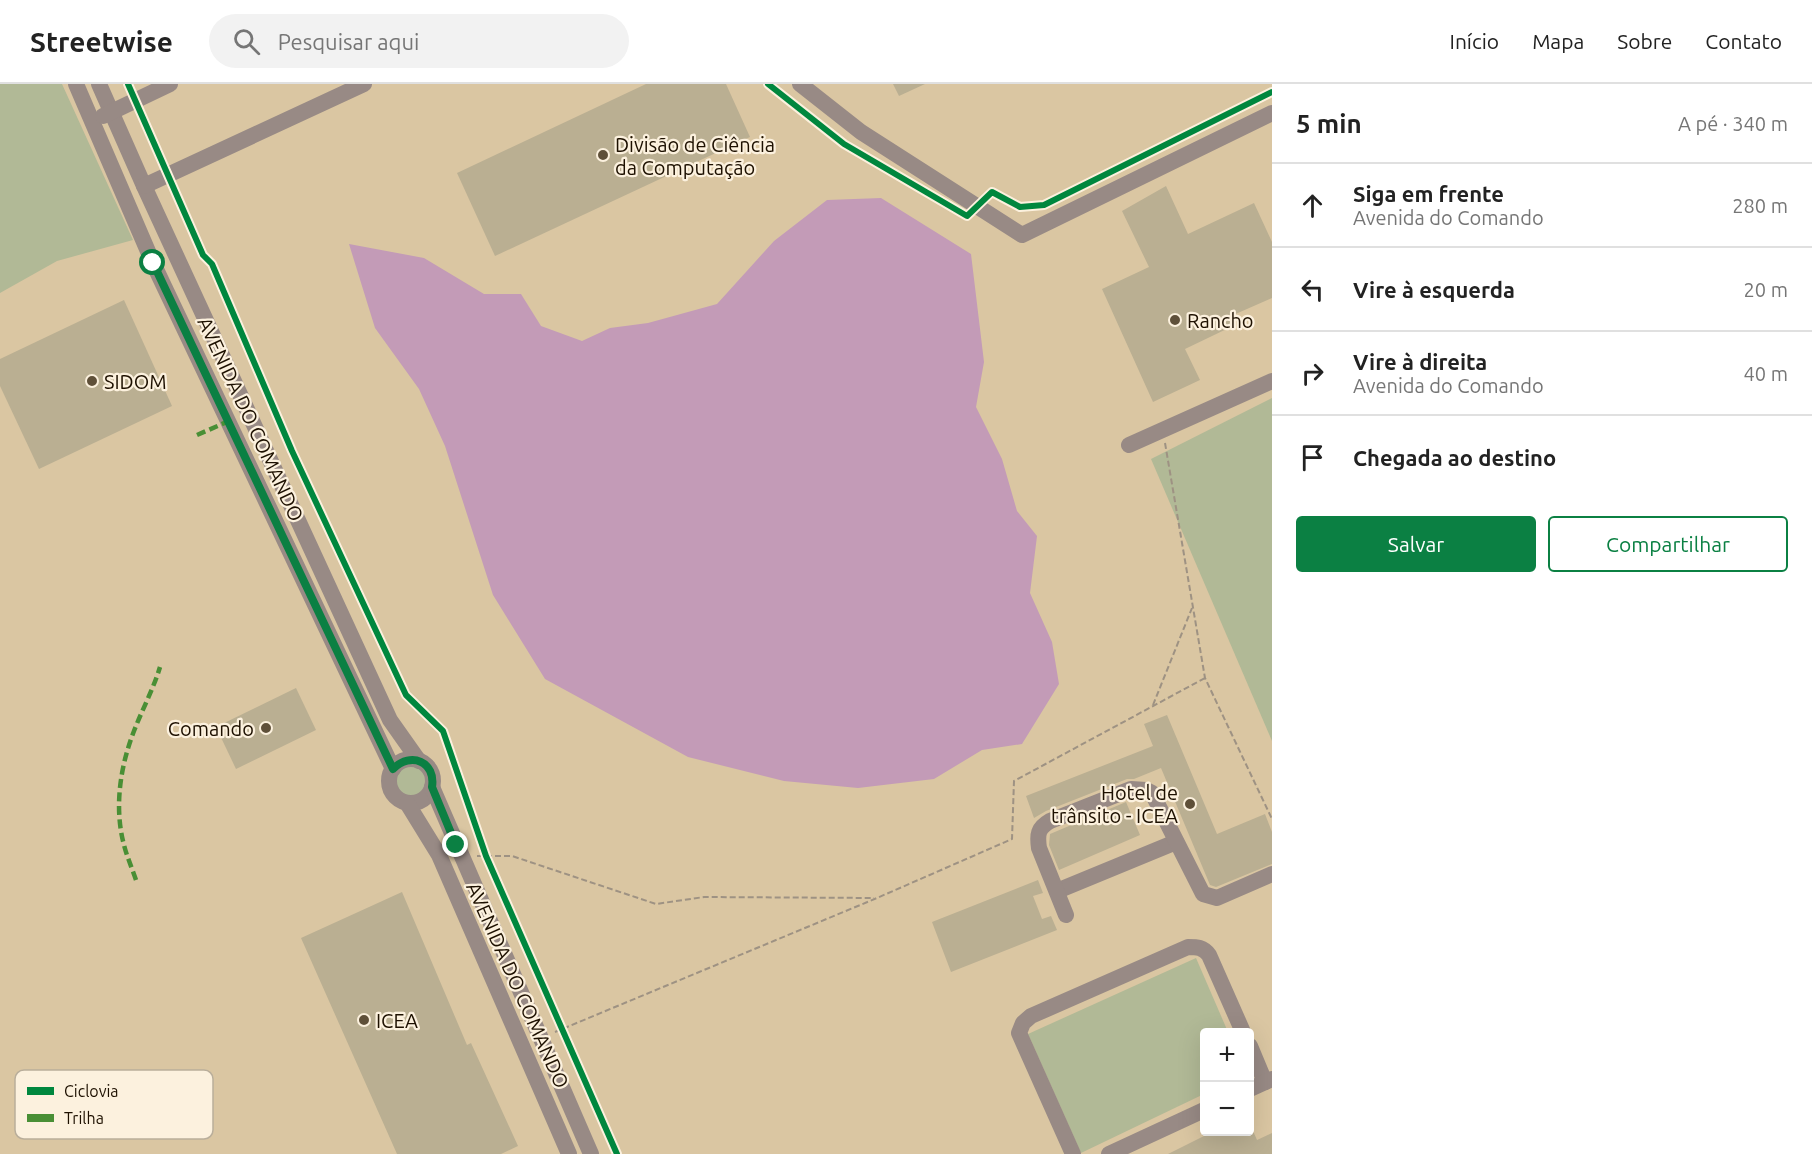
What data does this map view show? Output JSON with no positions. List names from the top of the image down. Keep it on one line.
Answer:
{"streets":{"lane":["AVENIDA DO COMANDO"]},"places":["Divisão de Ciência da Computação","Rancho","SIDOM","Comando","Hotel de trânsito - ICEA","ICEA"],"legend":["Ciclovia","Trilha"],"page":{"header":"Streetwise","search":"Pesquisar aqui","nav":["Início","Mapa","Sobre","Contato"],"heading":["5 min","A pé · 340 m"],"list":[["Siga em frente","Avenida do Comando","280 m"],["Vire à esquerda","20 m"],["Vire à direita","Avenida do Comando","40 m"],"Chegada ao destino"],"buttons":["Salvar","Compartilhar"],"map_buttons":["+","−"]}}
